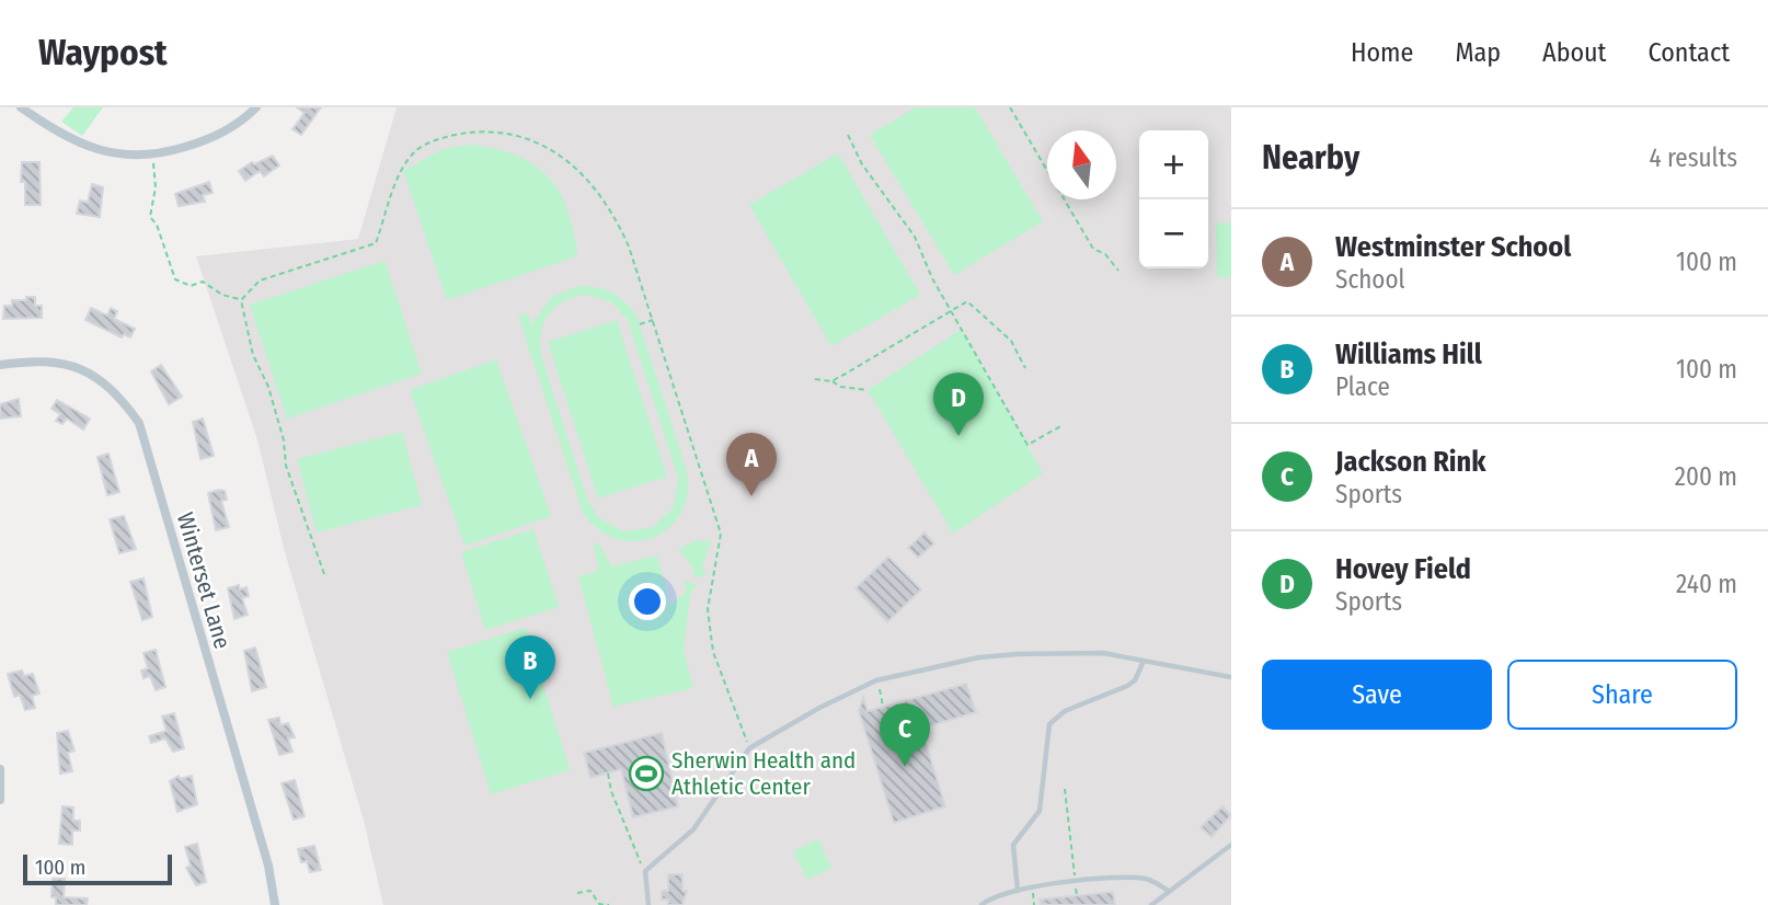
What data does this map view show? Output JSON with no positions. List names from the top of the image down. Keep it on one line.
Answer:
{"streets":{"street":["Winterset Lane"]},"places":{"sports":["Sherwin Health and Athletic Center"]},"scale_bar":"100 m","north":"top","page":{"header":"Waypost","nav":["Home","Map","About","Contact"],"heading":["Nearby","4 results"],"map_buttons":["+","−"],"list":[{"mark":"A","name":"Westminster School","note":"School","value":"100 m"},{"mark":"B","name":"Williams Hill","note":"Place","value":"100 m"},{"mark":"C","name":"Jackson Rink","note":"Sports","value":"200 m"},{"mark":"D","name":"Hovey Field","note":"Sports","value":"240 m"}],"pins":["D","A","B","C"],"buttons":["Save","Share"],"scale":"100 m"}}
